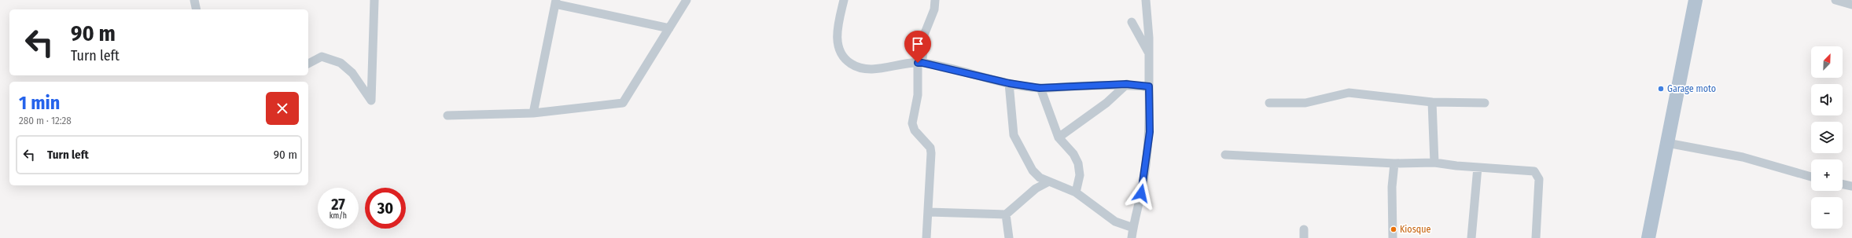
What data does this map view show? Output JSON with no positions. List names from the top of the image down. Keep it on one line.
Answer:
{"places":["Garage moto","Kiosque"],"north":"top right","page":{"turn":["90 m","Turn left"],"map_buttons":["+","−"],"heading":["1 min","280 m · 12:28"],"list":[{"name":"Turn left","value":"90 m"}],"speed":"27 km/h","limit":"30"}}
